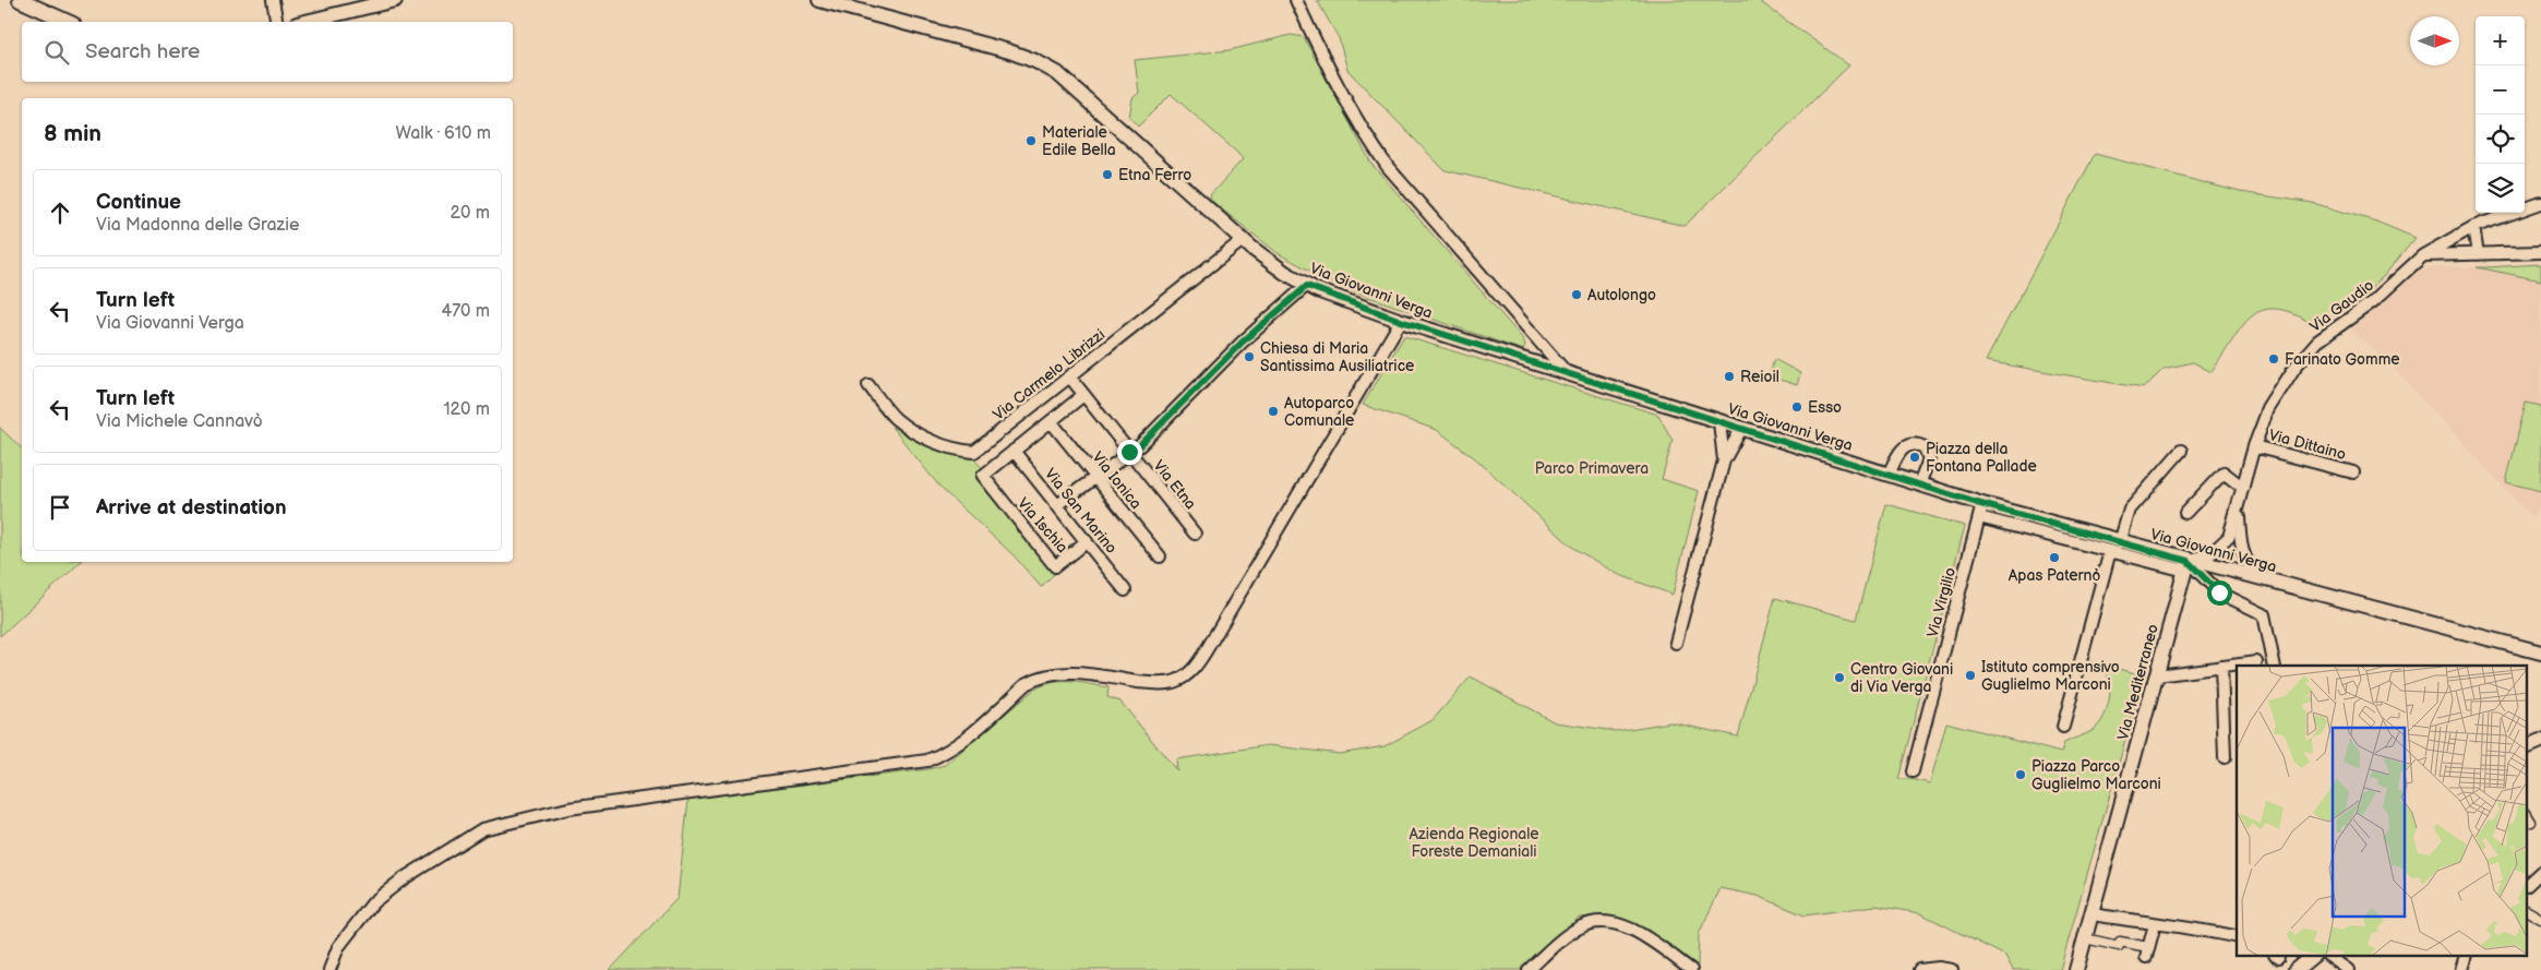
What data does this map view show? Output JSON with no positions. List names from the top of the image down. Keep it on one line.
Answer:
{"streets":{"street":["Via Giovanni Verga","Via Gaudio","Via Carmelo Librizzi","Via Dittaino","Via Ionica","Via Etna","Via San Marino","Via Ischia","Via Virgilio","Via Mediterraneo"]},"crossings":[["Via Giovanni Verga","Via Carmelo Librizzi"],["Via Giovanni Verga","Via Virgilio"],["Via Giovanni Verga","Via Mediterraneo"],["Via Gaudio","Via Dittaino"],["Via Carmelo Librizzi","Via Etna"],["Via San Marino","Via Ischia"]],"parks":["Parco Primavera","Azienda Regionale Foreste Demaniali"],"places":["Materiale Edile Bella","Etna Ferro","Autolongo","Chiesa di Maria Santissima Ausiliatrice","Farinato Gomme","Reioil","Esso","Autoparco Comunale","Piazza della Fontana Pallade","Apas Paternò","Istituto comprensivo Guglielmo Marconi","Centro Giovani di Via Verga","Piazza Parco Guglielmo Marconi"],"north":"right","page":{"map_buttons":["+","−"],"search":"Search here","heading":["8 min","Walk · 610 m"],"list":[["Continue","Via Madonna delle Grazie","20 m"],["Turn left","Via Giovanni Verga","470 m"],["Turn left","Via Michele Cannavò","120 m"],"Arrive at destination"]}}
